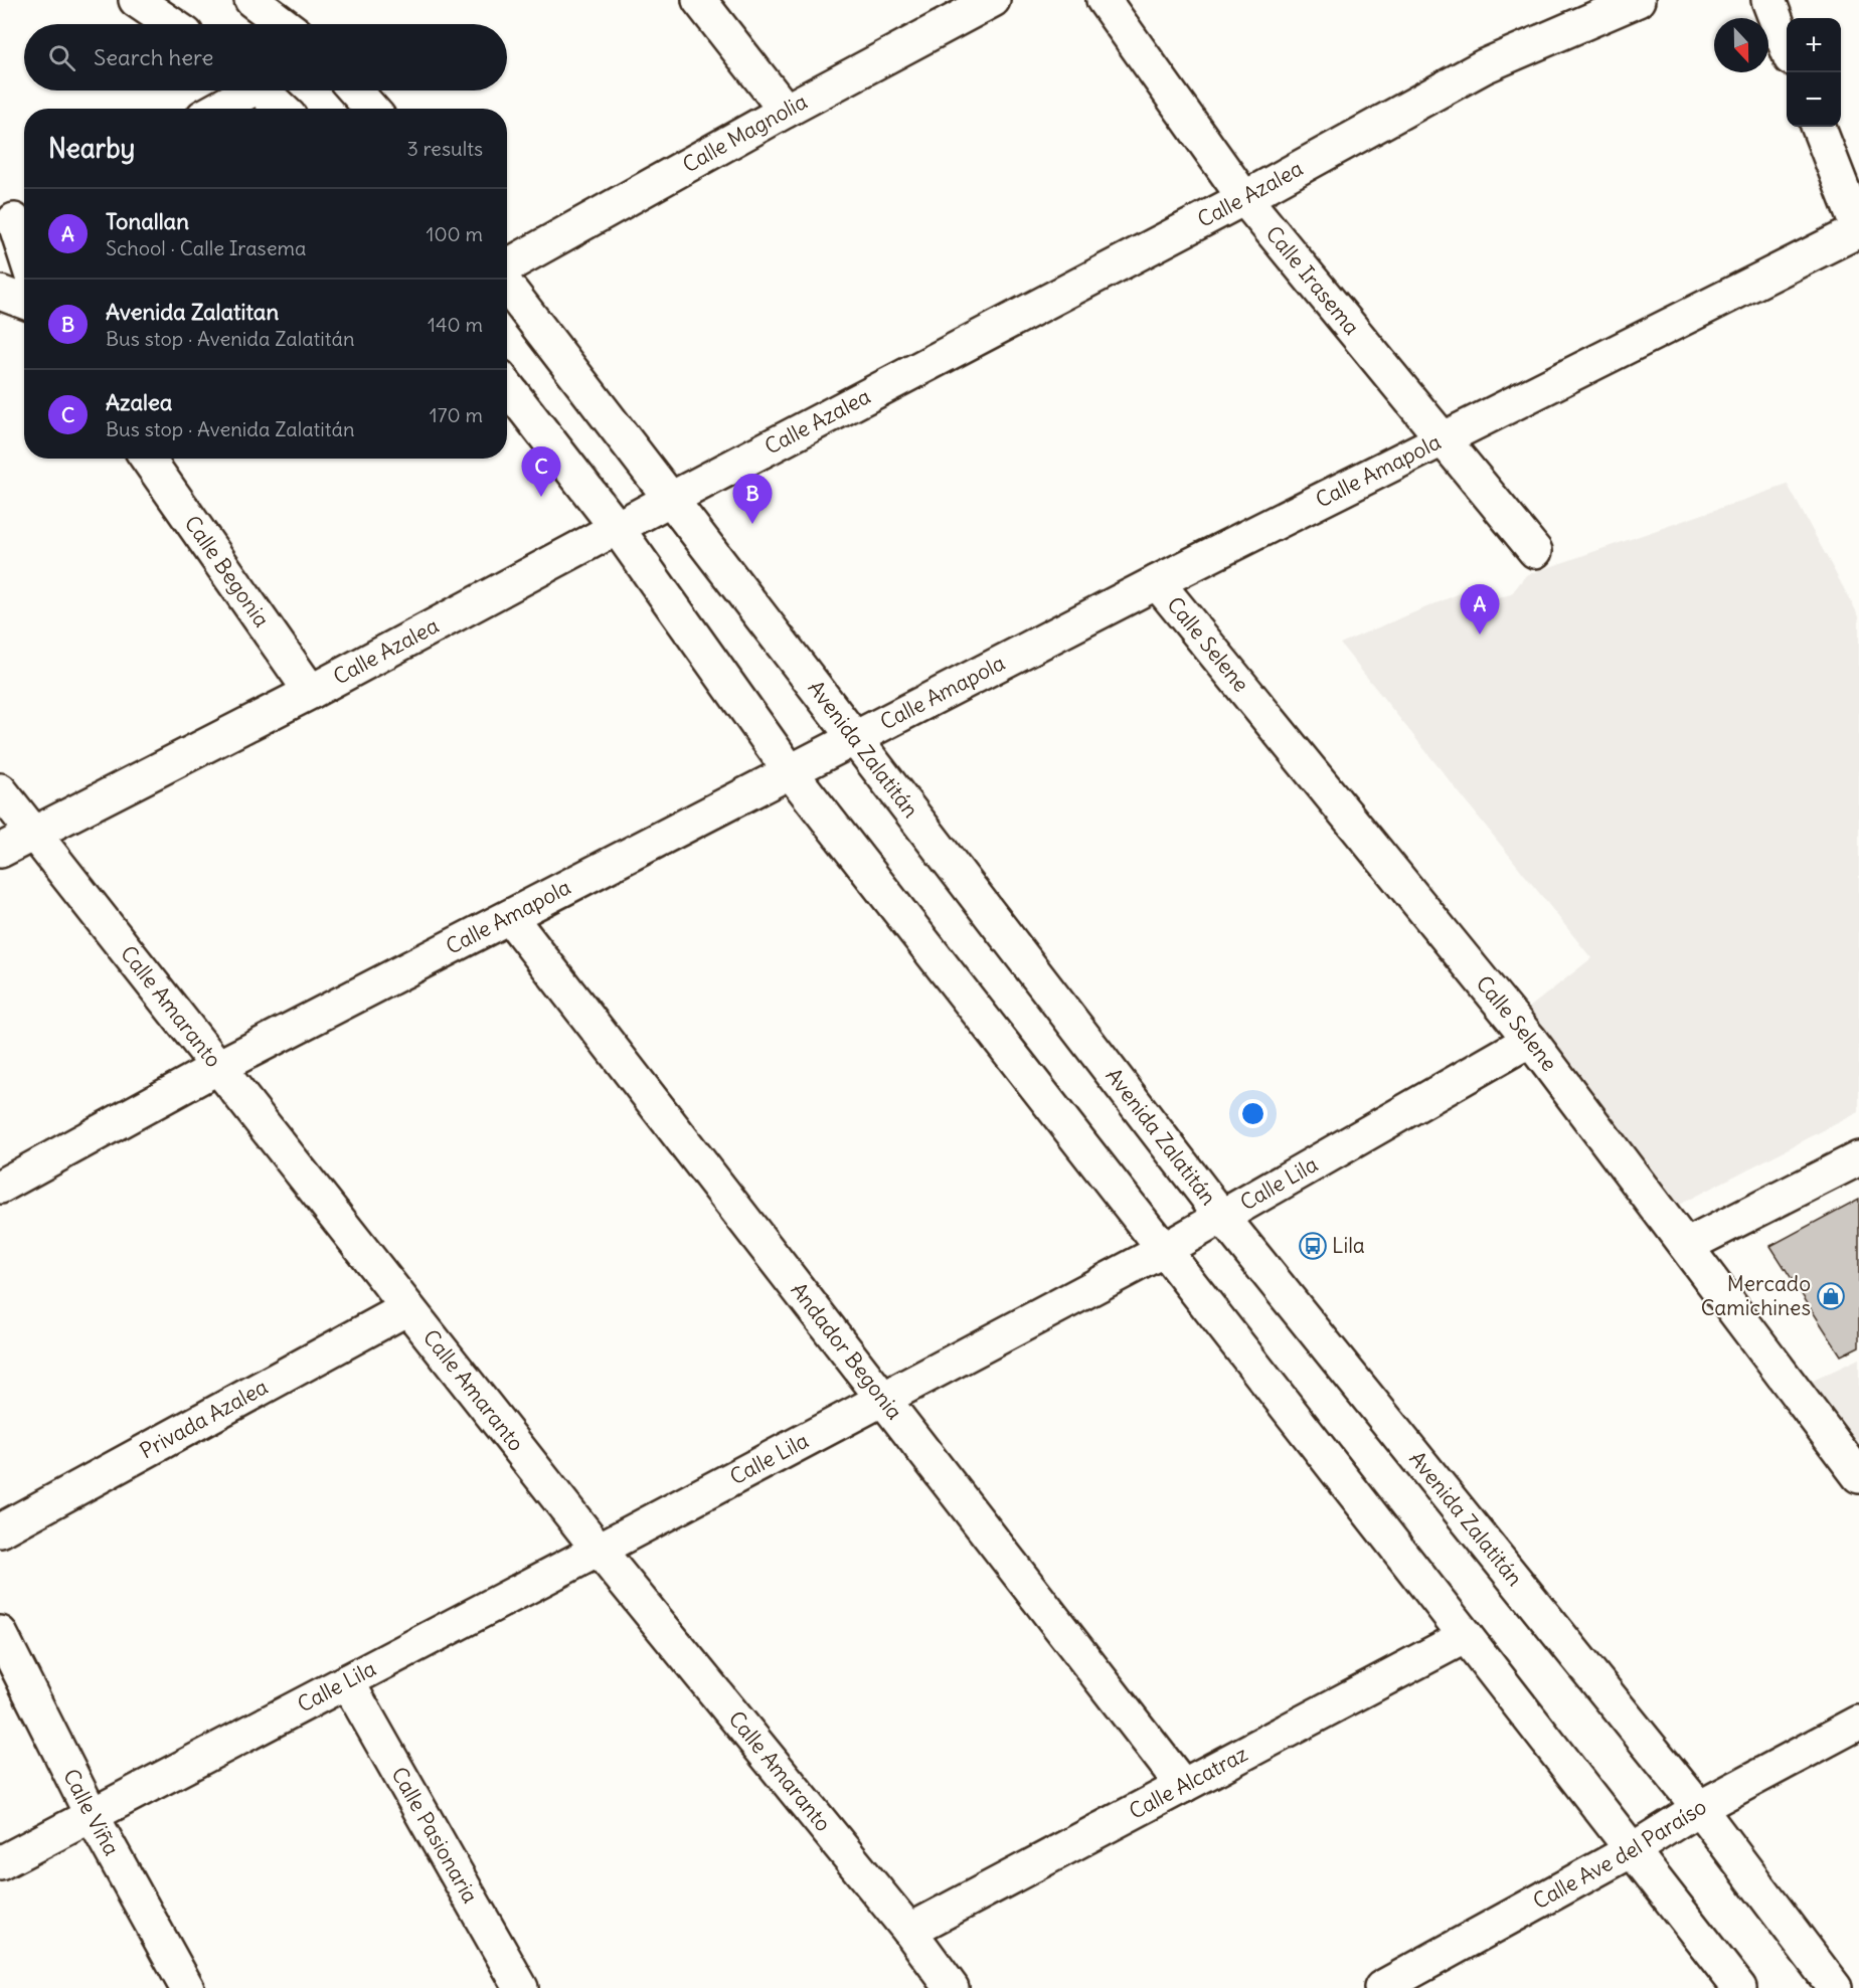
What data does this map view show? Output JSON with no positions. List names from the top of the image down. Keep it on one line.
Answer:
{"streets":{"street":["Calle Magnolia","Calle Azalea","Calle Irasema","Calle Amapola","Calle Begonia","Calle Selene","Avenida Zalatitán","Calle Amaranto","Calle Lila","Andador Begonia","Privada Azalea","Calle Alcatraz","Calle Viña","Calle Pasionaria","Calle Ave del Paraíso"]},"crossings":[["Calle Azalea","Calle Irasema"],["Calle Azalea","Calle Begonia"],["Calle Azalea","Avenida Zalatitán"],["Calle Azalea","Calle Amaranto"],["Calle Irasema","Calle Amapola"],["Calle Amapola","Calle Selene"],["Calle Amapola","Avenida Zalatitán"],["Calle Amapola","Calle Amaranto"],["Calle Amapola","Andador Begonia"],["Calle Selene","Calle Lila"],["Avenida Zalatitán","Calle Lila"],["Avenida Zalatitán","Calle Ave del Paraíso"],["Calle Amaranto","Calle Lila"],["Calle Amaranto","Privada Azalea"],["Calle Amaranto","Calle Alcatraz"],["Calle Lila","Andador Begonia"],["Calle Lila","Calle Viña"],["Calle Lila","Calle Pasionaria"],["Andador Begonia","Calle Alcatraz"]],"places":{"bus stop":["Lila"],"shop":["Mercado Camichines"]},"north":"bottom","page":{"map_buttons":["+","−"],"search":"Search here","heading":["Nearby","3 results"],"list":[{"mark":"A","name":"Tonallan","note":"School · Calle Irasema","value":"100 m"},{"mark":"B","name":"Avenida Zalatitan","note":"Bus stop · Avenida Zalatitán","value":"140 m"},{"mark":"C","name":"Azalea","note":"Bus stop · Avenida Zalatitán","value":"170 m"}],"pins":["C","B","A"]}}
